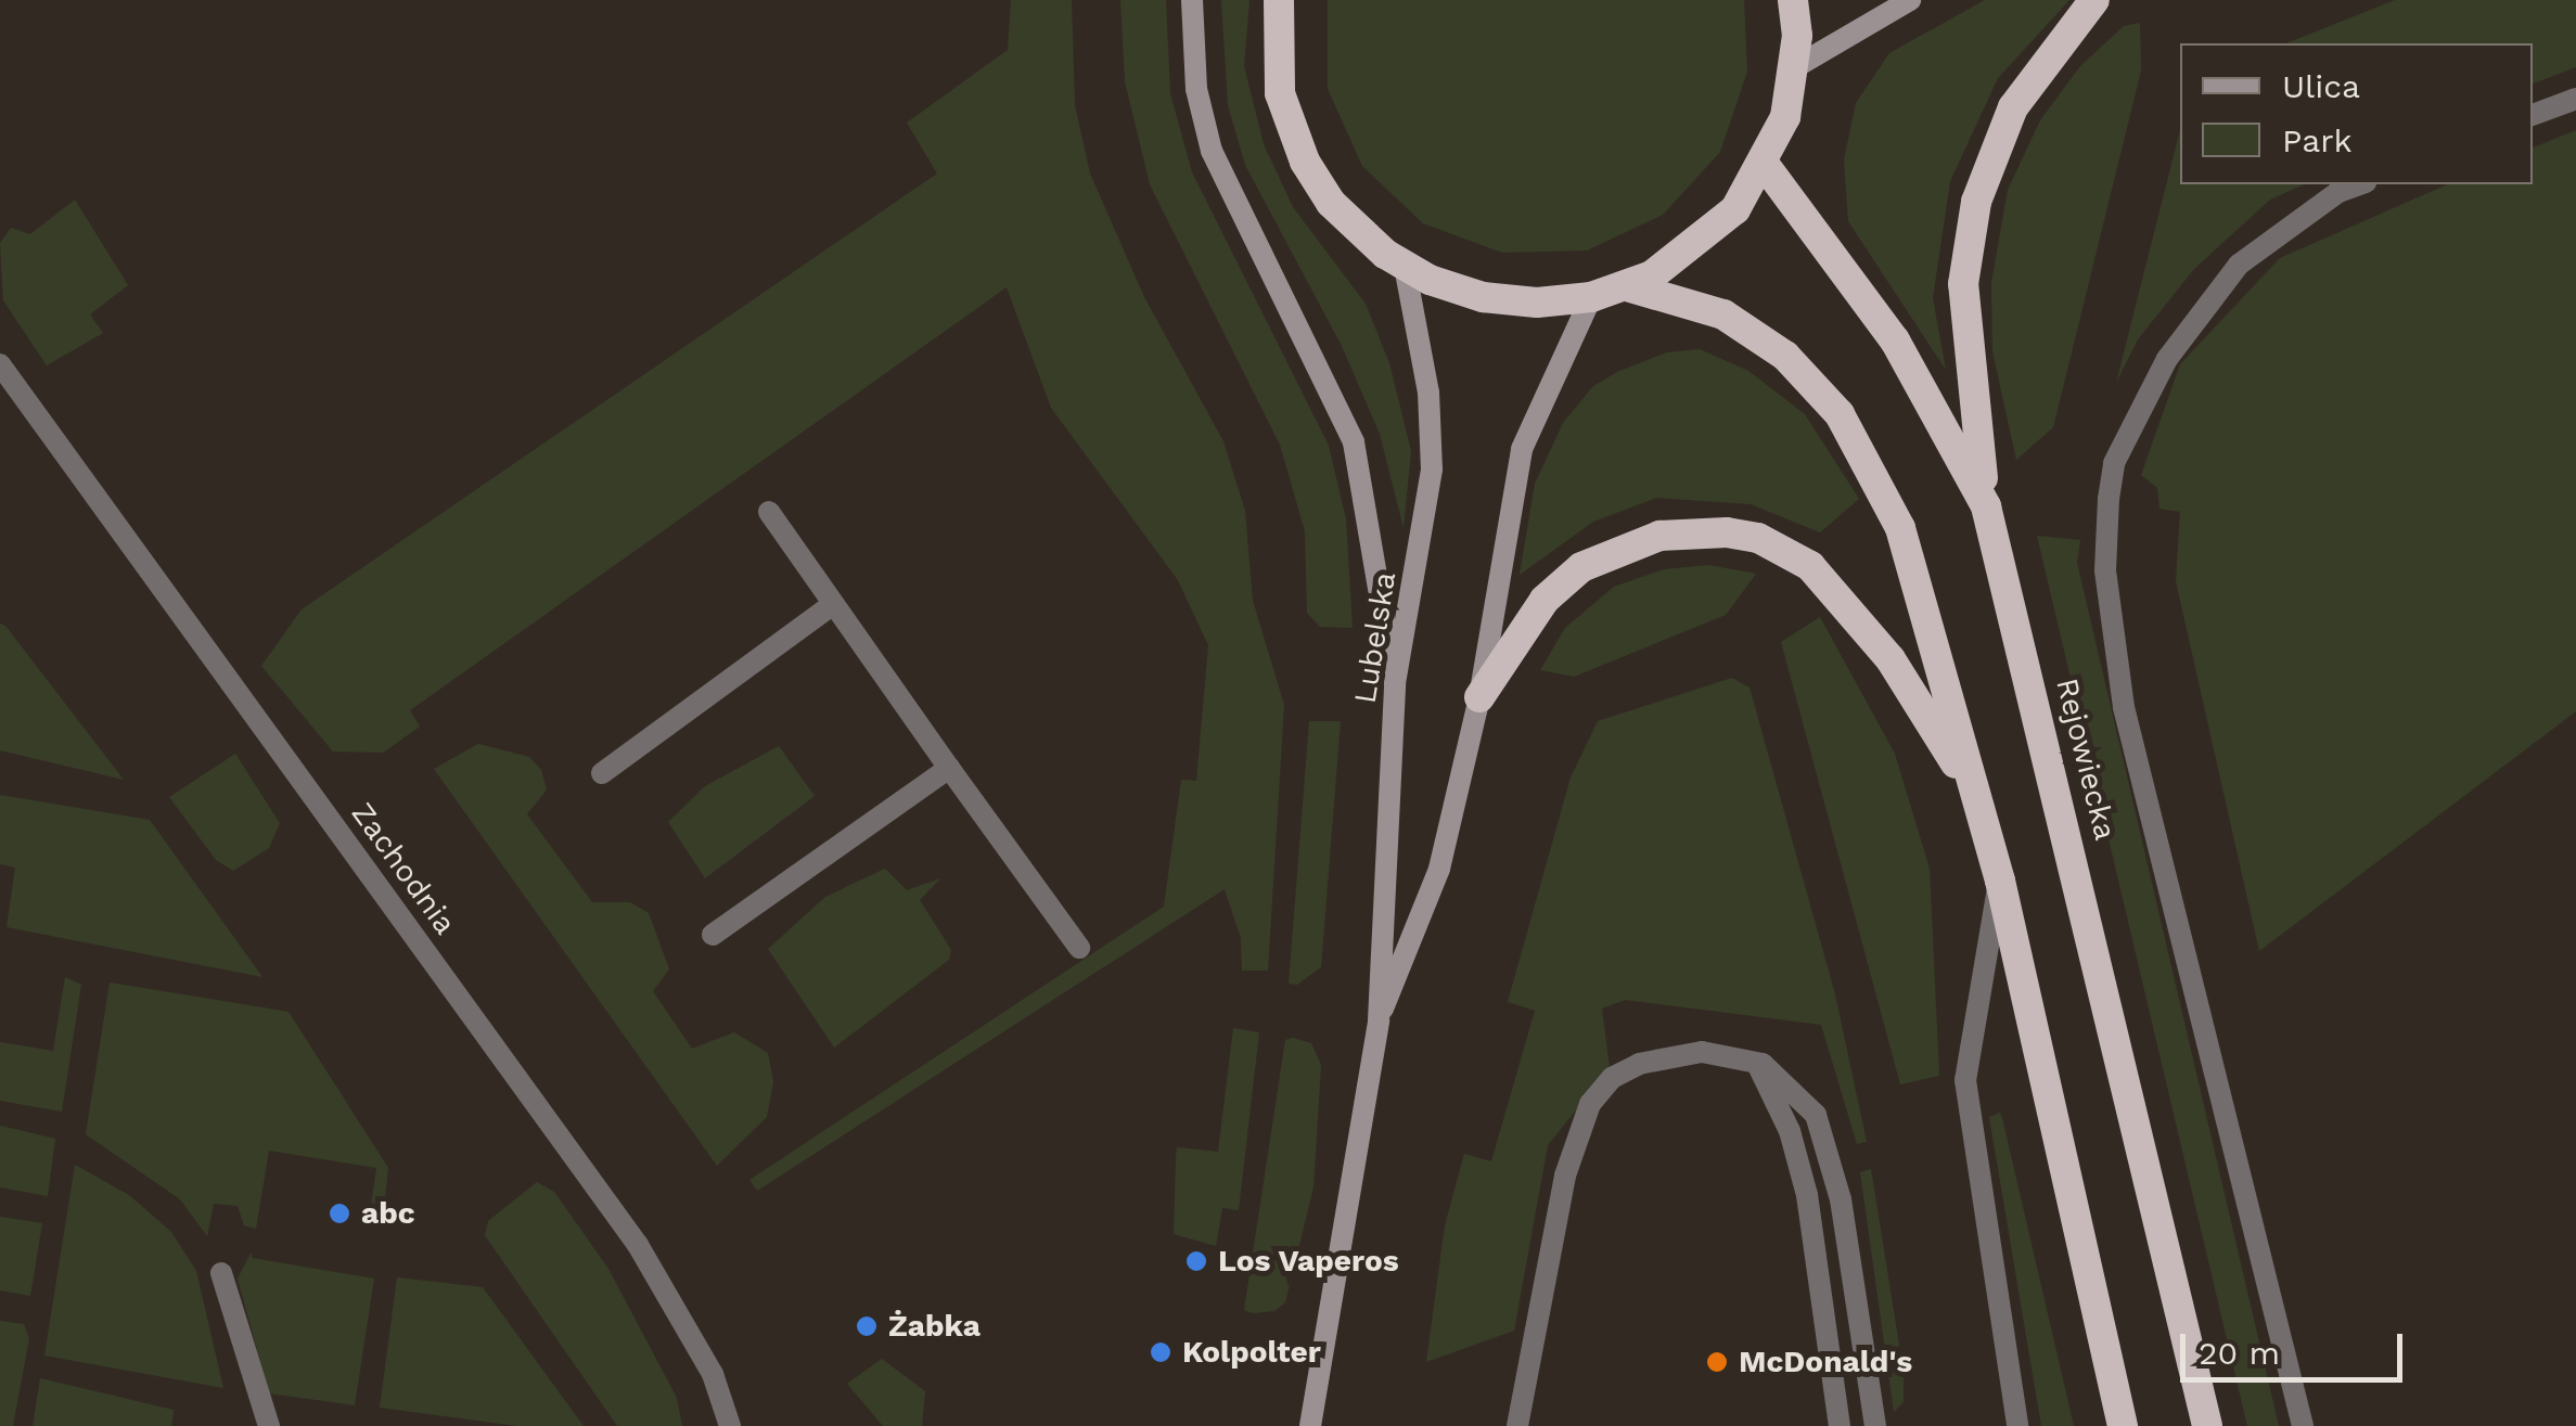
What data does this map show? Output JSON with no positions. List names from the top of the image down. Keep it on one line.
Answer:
{"streets":{"highway":["Rejowiecka"],"main road":["Lubelska"],"street":["Zachodnia"]},"places":["abc","Los Vaperos","Żabka","Kolpolter","McDonald's"],"legend":["Ulica","Park"],"scale_bar":"20 m"}
